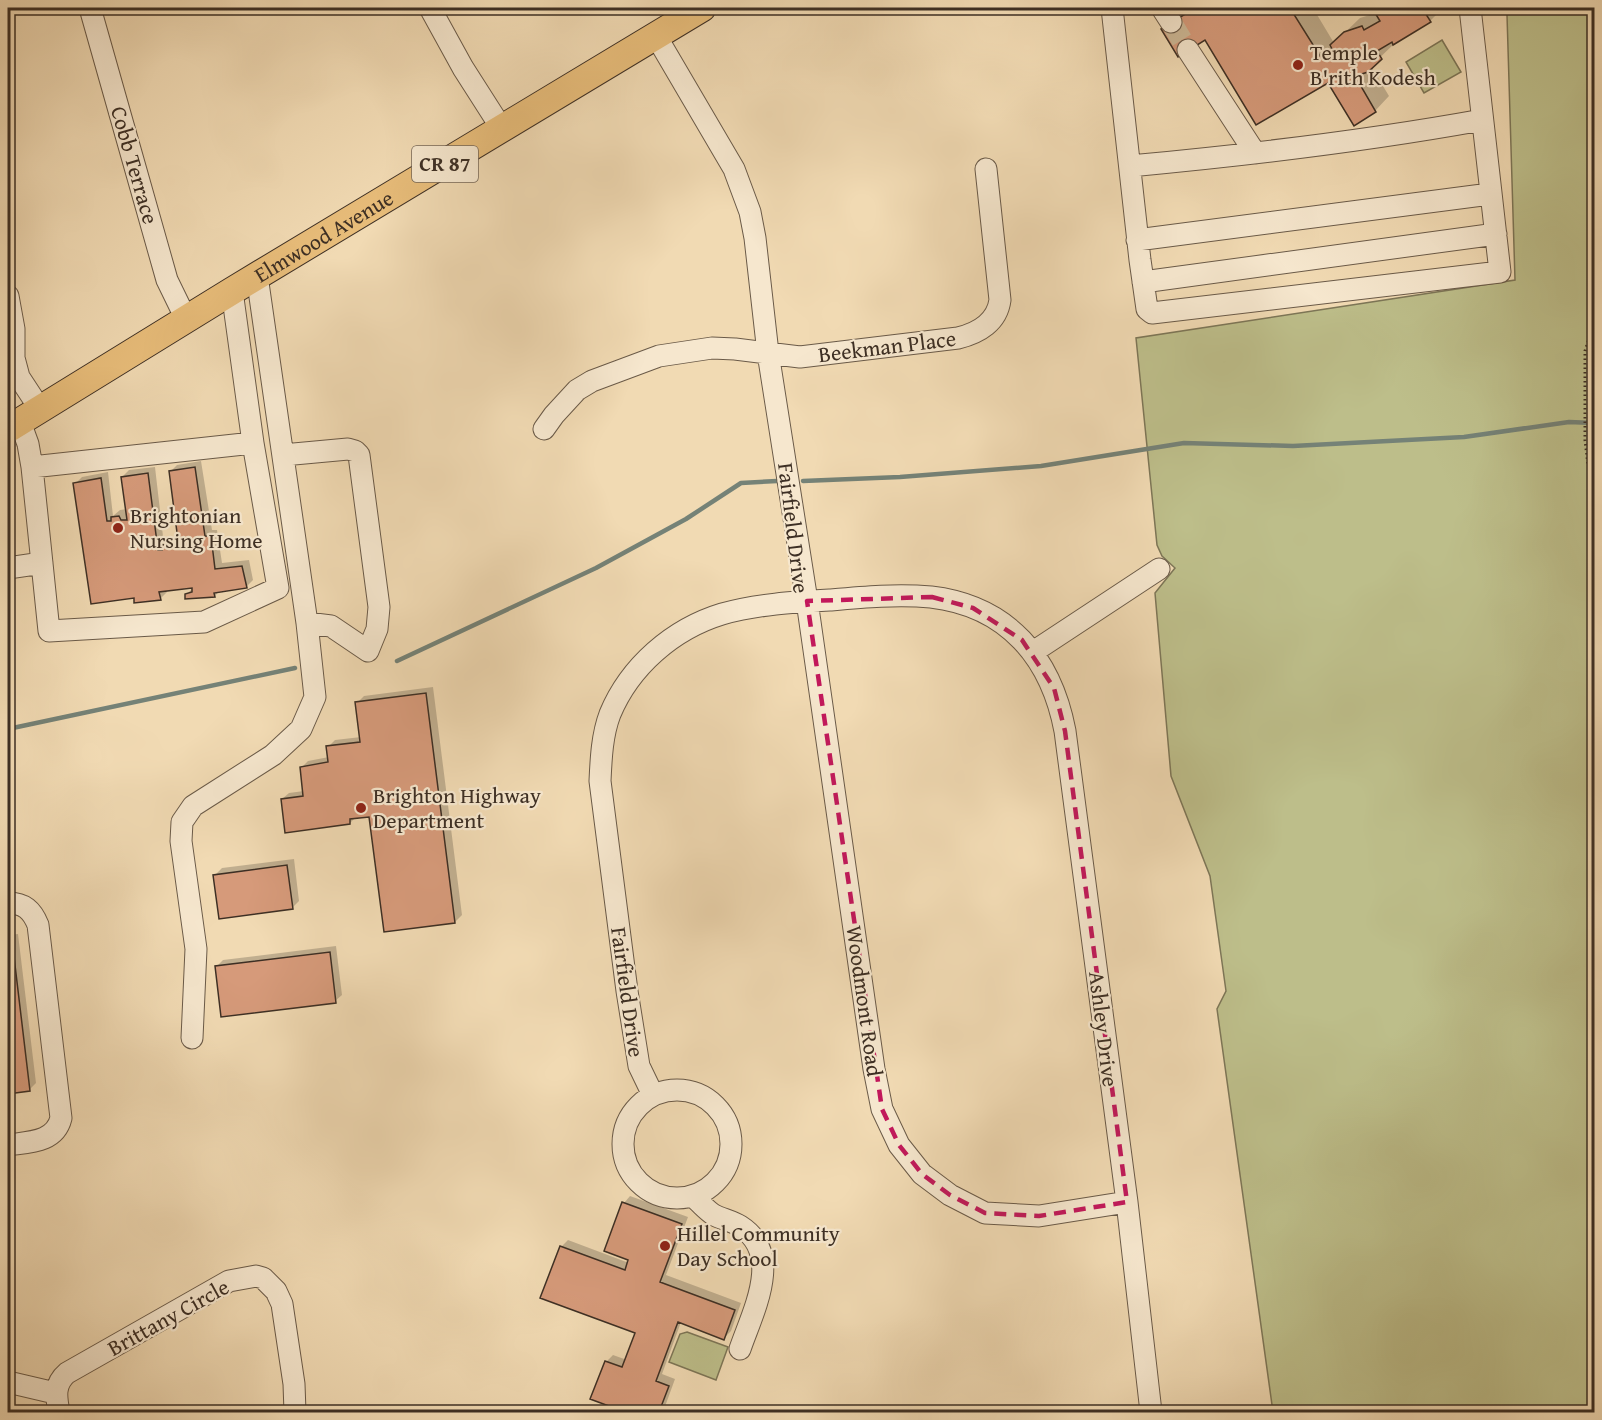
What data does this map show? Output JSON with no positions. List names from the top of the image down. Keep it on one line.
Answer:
{"streets":{"main road":["CR 87","Elmwood Avenue"],"street":["Cobb Terrace","Beekman Place","Fairfield Drive","Woodmont Road","Ashley Drive","Brittany Circle"]},"crossings":[["Cobb Terrace","Elmwood Avenue"],["Elmwood Avenue","Fairfield Drive"],["Beekman Place","Fairfield Drive"],["Fairfield Drive","Woodmont Road"],["Fairfield Drive","Ashley Drive"],["Woodmont Road","Ashley Drive"]],"places":["Temple B'rith Kodesh","Brightonian Nursing Home","Brighton Highway Department","Hillel Community Day School"]}
